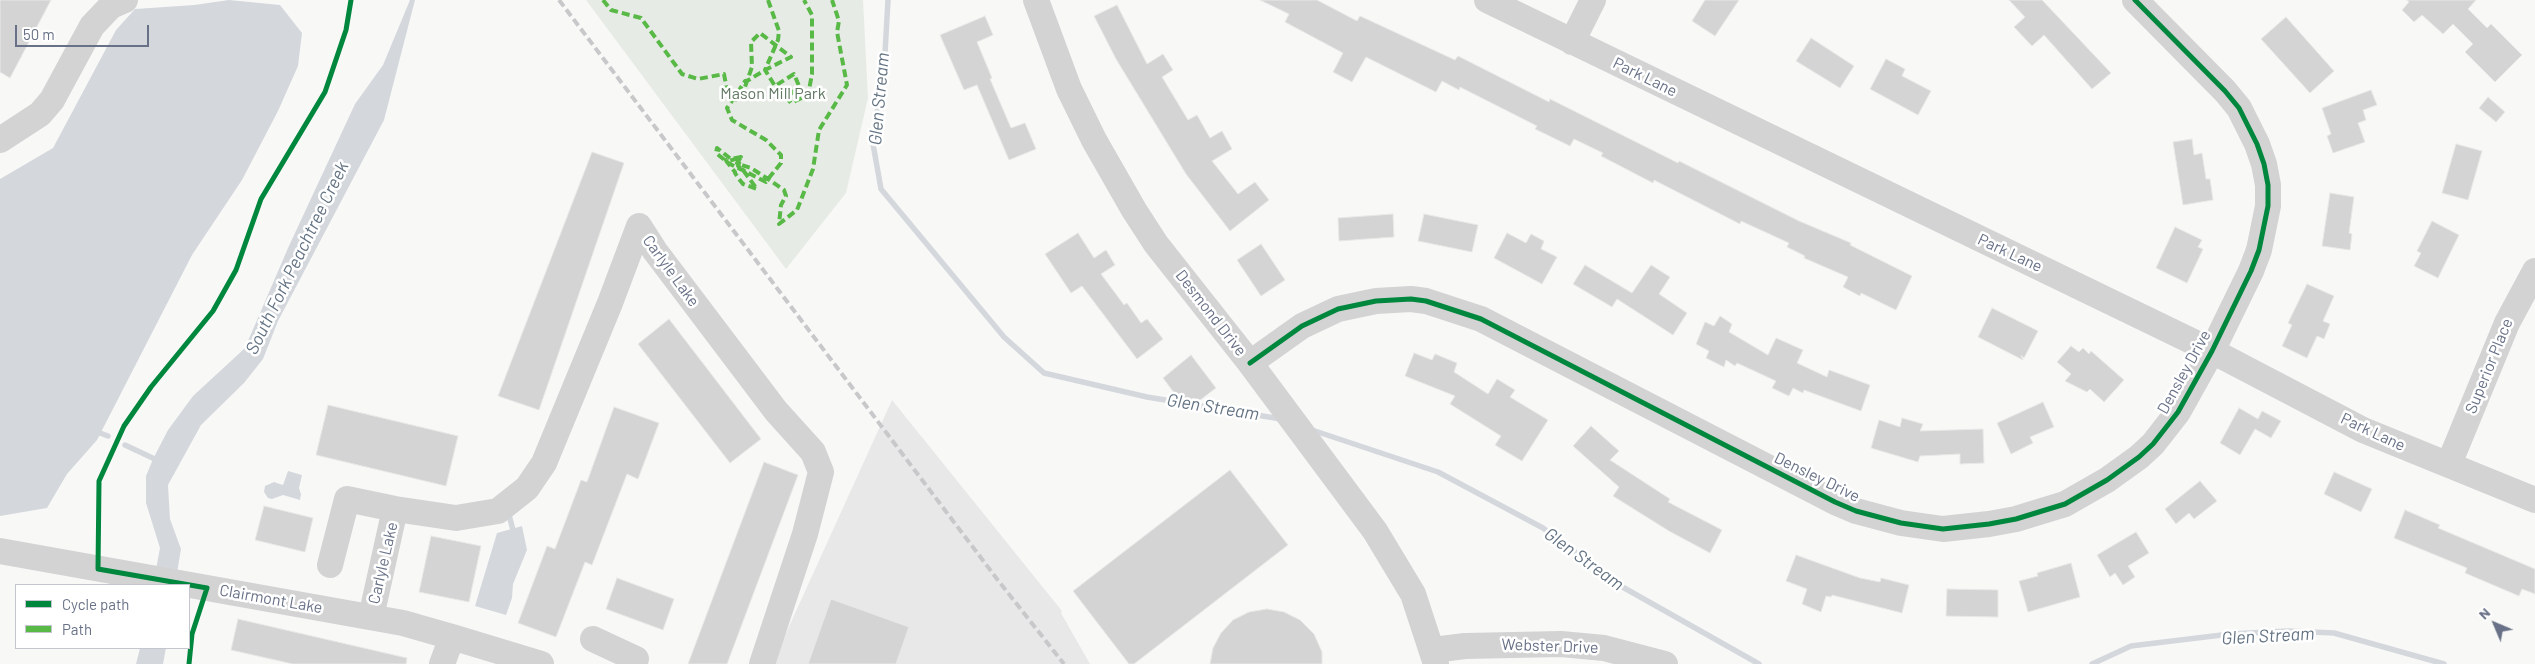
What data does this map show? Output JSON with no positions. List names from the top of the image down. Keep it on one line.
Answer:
{"streets":{"street":["Park Lane","Carlyle Lake","Desmond Drive","Superior Place","Densley Drive","Clairmont Lake","Webster Drive"]},"crossings":[["Park Lane","Superior Place"],["Park Lane","Densley Drive"],["Carlyle Lake","Clairmont Lake"],["Desmond Drive","Densley Drive"],["Desmond Drive","Webster Drive"]],"water":["Glen Stream","South Fork Peachtree Creek"],"parks":["Mason Mill Park"],"legend":["Cycle path","Path"],"scale_bar":"50 m","north":"top left"}
